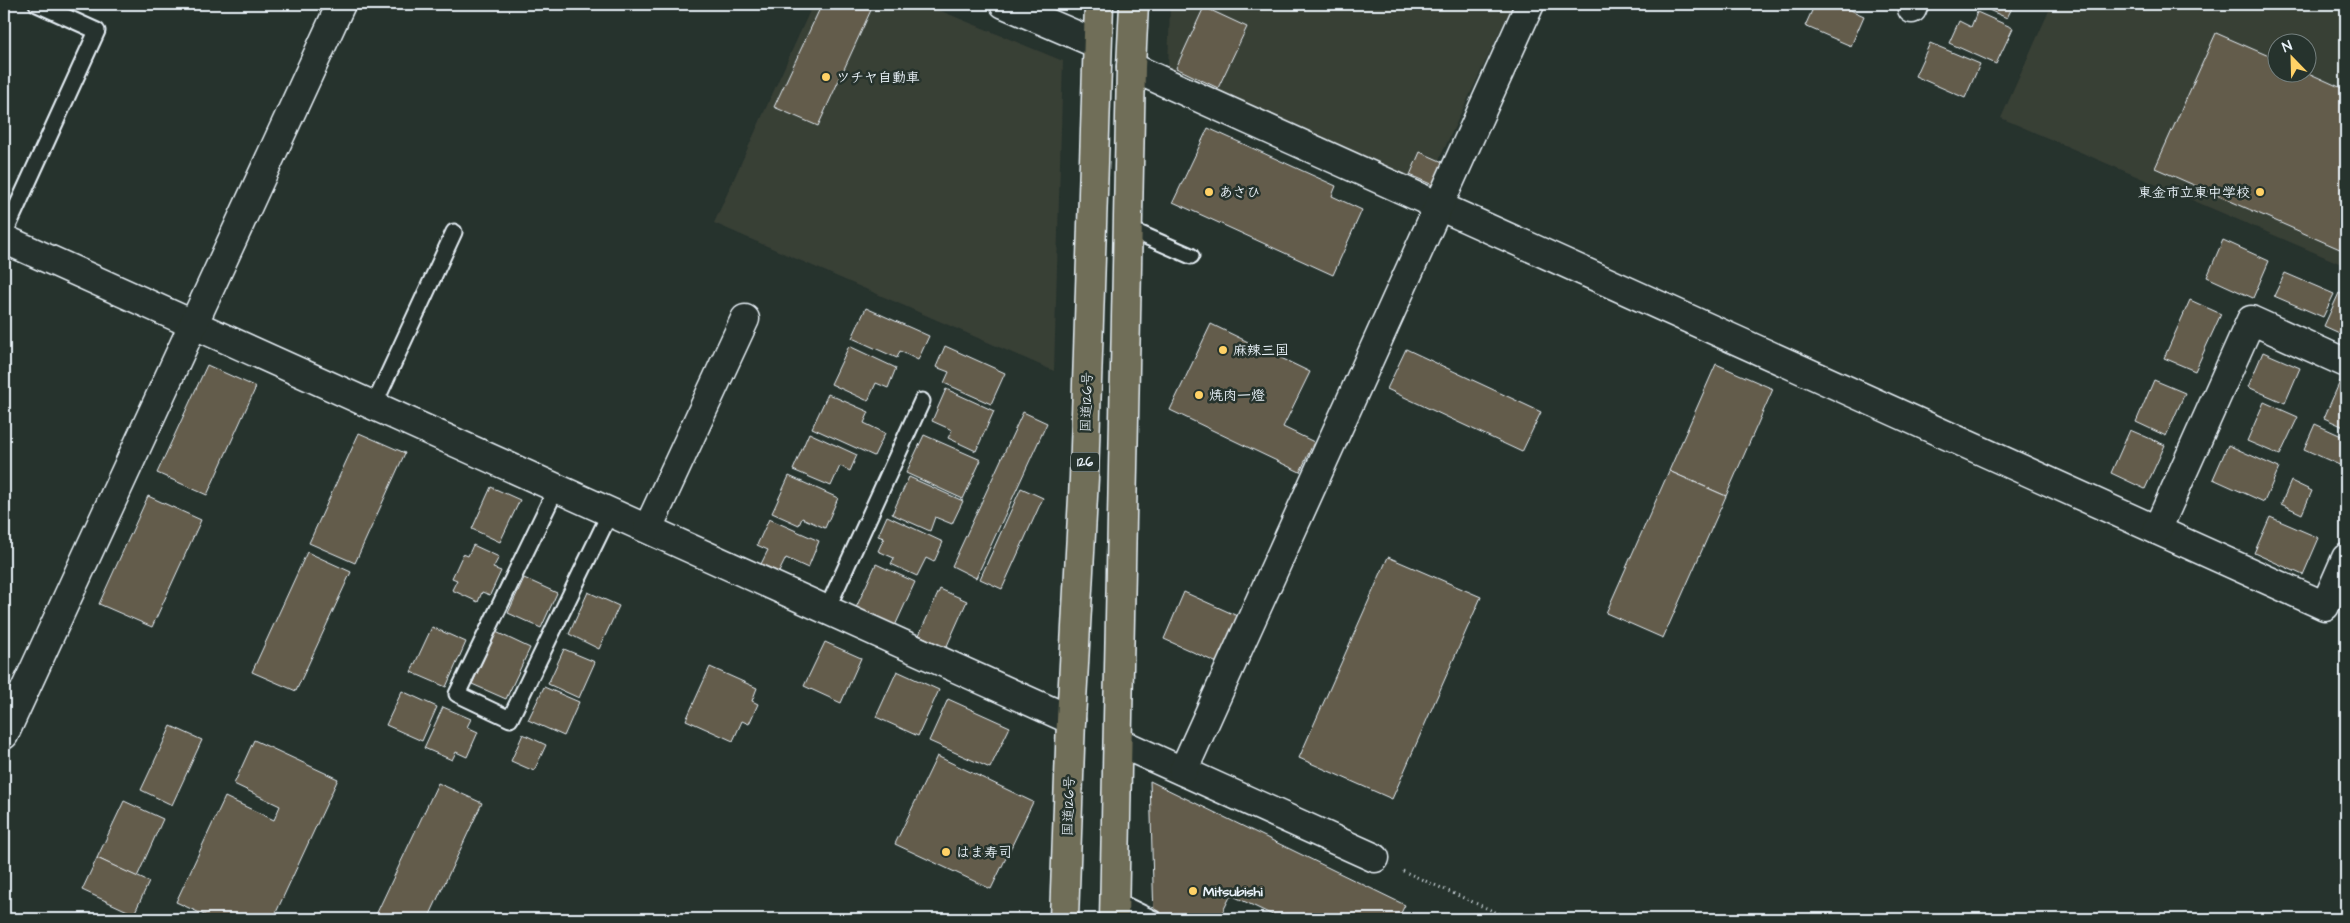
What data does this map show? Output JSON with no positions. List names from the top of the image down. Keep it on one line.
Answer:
{"streets":{"highway":["国道126号","126"]},"places":["ツチヤ自動車","あさひ","東金市立東中学校","麻辣三国","焼肉一燈","はま寿司","Mitsubishi"],"north":"top left"}
